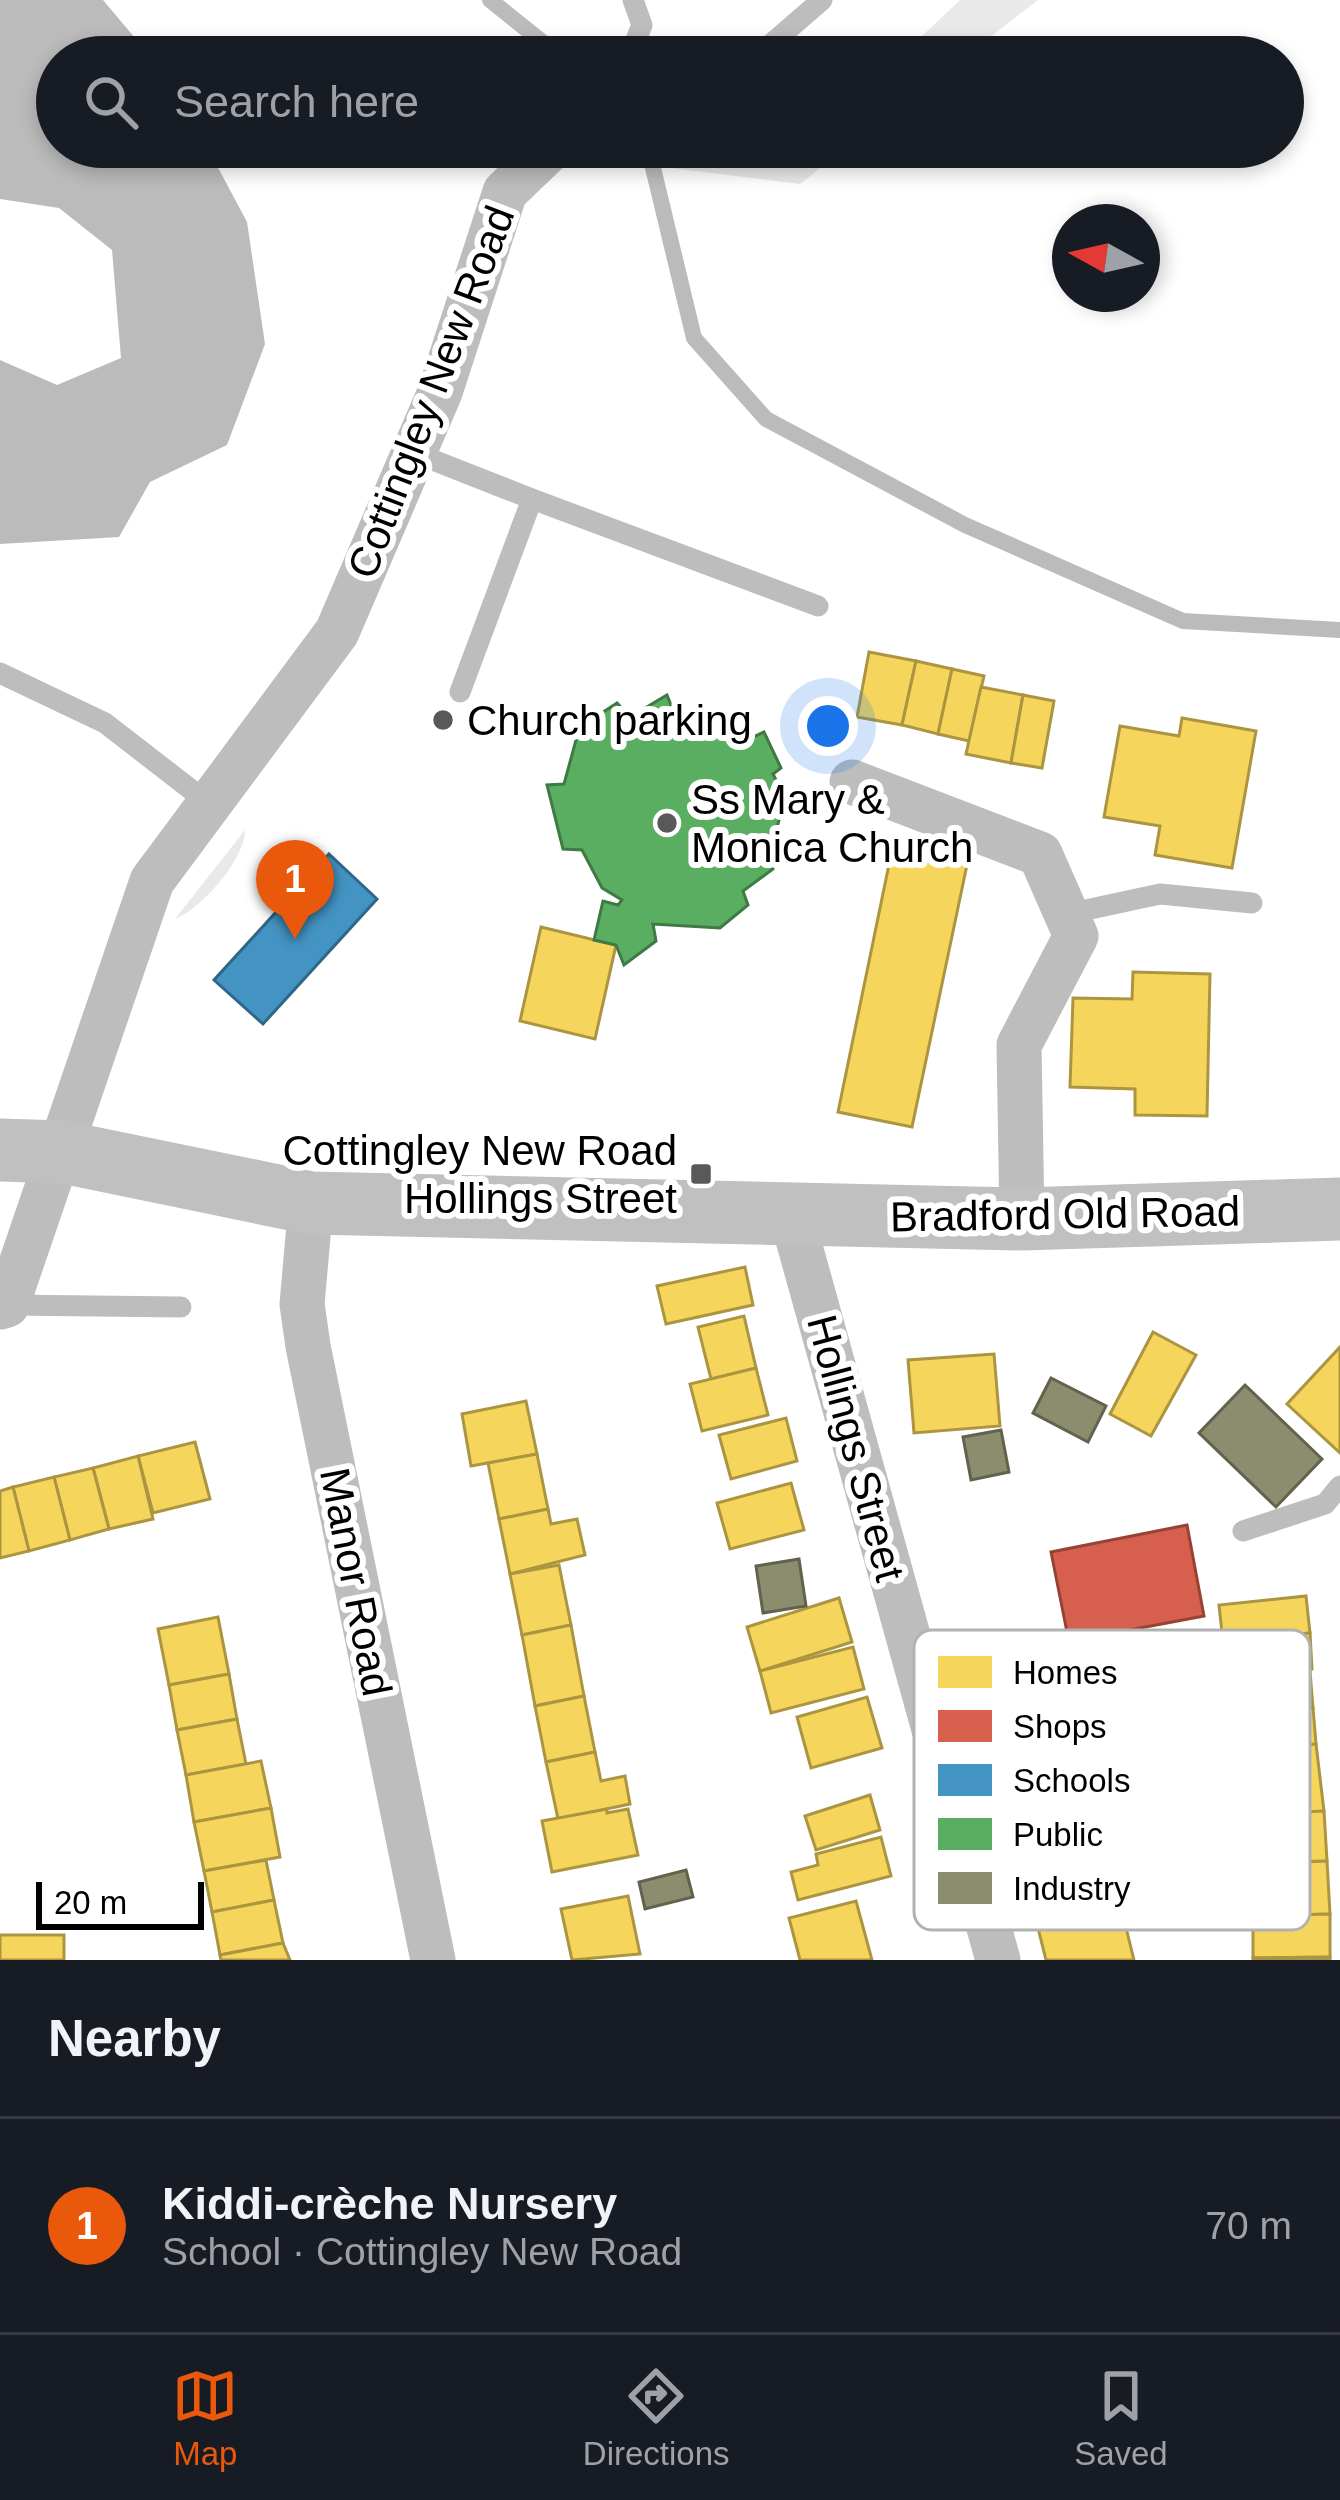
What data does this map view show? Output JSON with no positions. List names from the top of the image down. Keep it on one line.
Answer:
{"streets":{"main road":["Bradford Old Road"],"street":["Cottingley New Road","Hollings Street","Manor Road"]},"crossings":[["Bradford Old Road","Hollings Street"]],"places":{"other":["Church parking","Ss Mary & Monica Church"],"transit":["Cottingley New Road Hollings Street"]},"legend":["Homes","Shops","Schools","Public","Industry"],"scale_bar":"20 m","north":"left","page":{"search":"Search here","pins":"1","scale":"20 m","heading":"Nearby","list":[{"mark":"1","name":"Kiddi-crèche Nursery","note":"School · Cottingley New Road","value":"70 m"}],"nav":["Map","Directions","Saved"]}}
